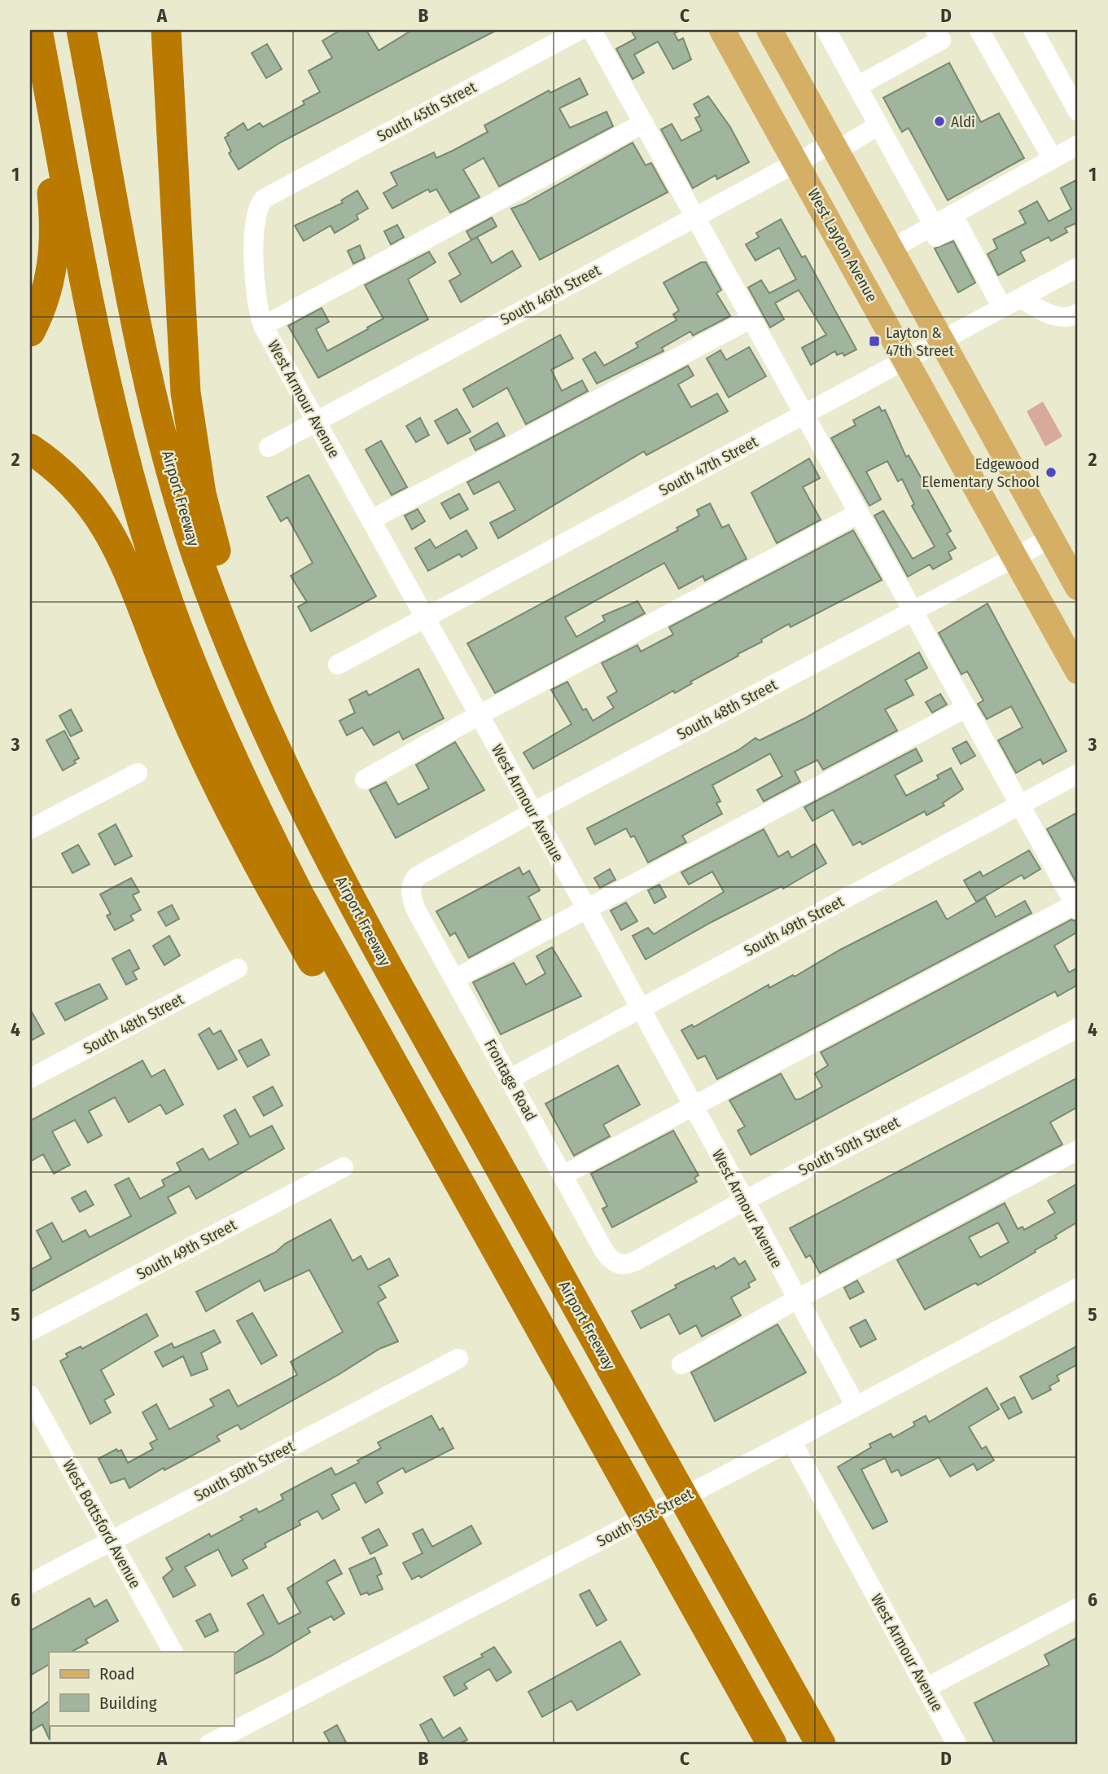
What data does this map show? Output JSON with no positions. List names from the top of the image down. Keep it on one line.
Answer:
{"streets":{"highway":["Airport Freeway"],"main road":["West Layton Avenue"],"street":["South 45th Street","South 46th Street","West Armour Avenue","South 47th Street","South 48th Street","South 49th Street","Frontage Road","South 50th Street","South 51st Street","West Bottsford Avenue"]},"crossings":[["South 45th Street","West Armour Avenue"],["West Layton Avenue","South 46th Street"],["West Layton Avenue","South 47th Street"],["West Layton Avenue","South 48th Street"],["South 46th Street","West Armour Avenue"],["West Armour Avenue","South 47th Street"],["West Armour Avenue","South 48th Street"],["West Armour Avenue","South 49th Street"],["West Armour Avenue","South 50th Street"],["West Armour Avenue","South 51st Street"],["South 48th Street","Frontage Road"],["South 49th Street","Frontage Road"],["Frontage Road","South 50th Street"],["South 50th Street","West Bottsford Avenue"]],"places":{"other":["Aldi","Edgewood Elementary School"],"transit":["Layton & 47th Street"]},"legend":["Road","Building"],"grid":{"columns":["A","B","C","D"],"rows":["1","2","3","4","5","6"]}}
